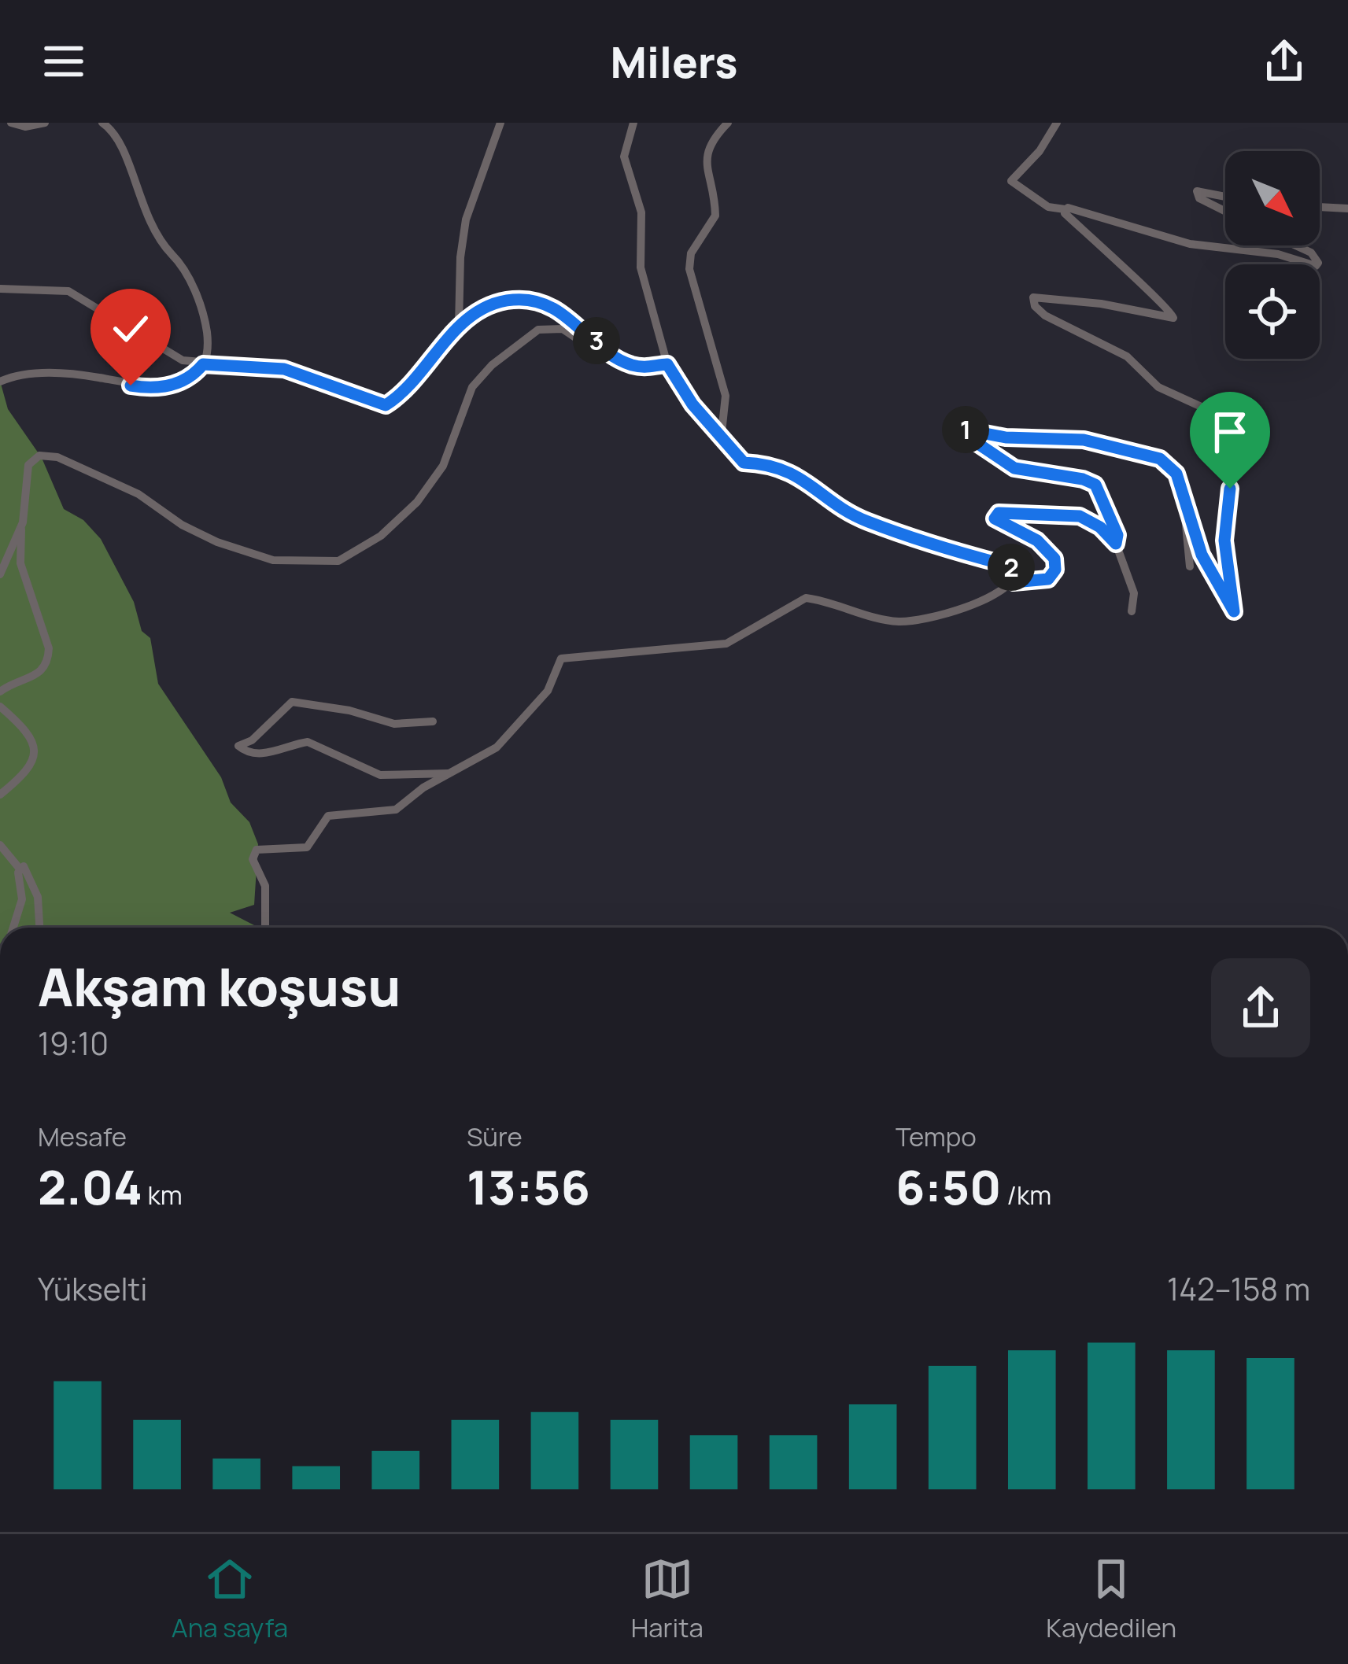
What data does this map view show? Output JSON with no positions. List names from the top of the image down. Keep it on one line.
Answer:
{"north":"bottom right","page":{"header":"Milers","pins":["3","1","2"],"heading":["Akşam koşusu","19:10"],"stats":[["Mesafe","2.04 km"],["Süre","13:56"],["Tempo","6:50 /km"]],"chart":["Yükselti","142–158 m"],"tabs":["Ana sayfa","Harita","Kaydedilen"]}}
